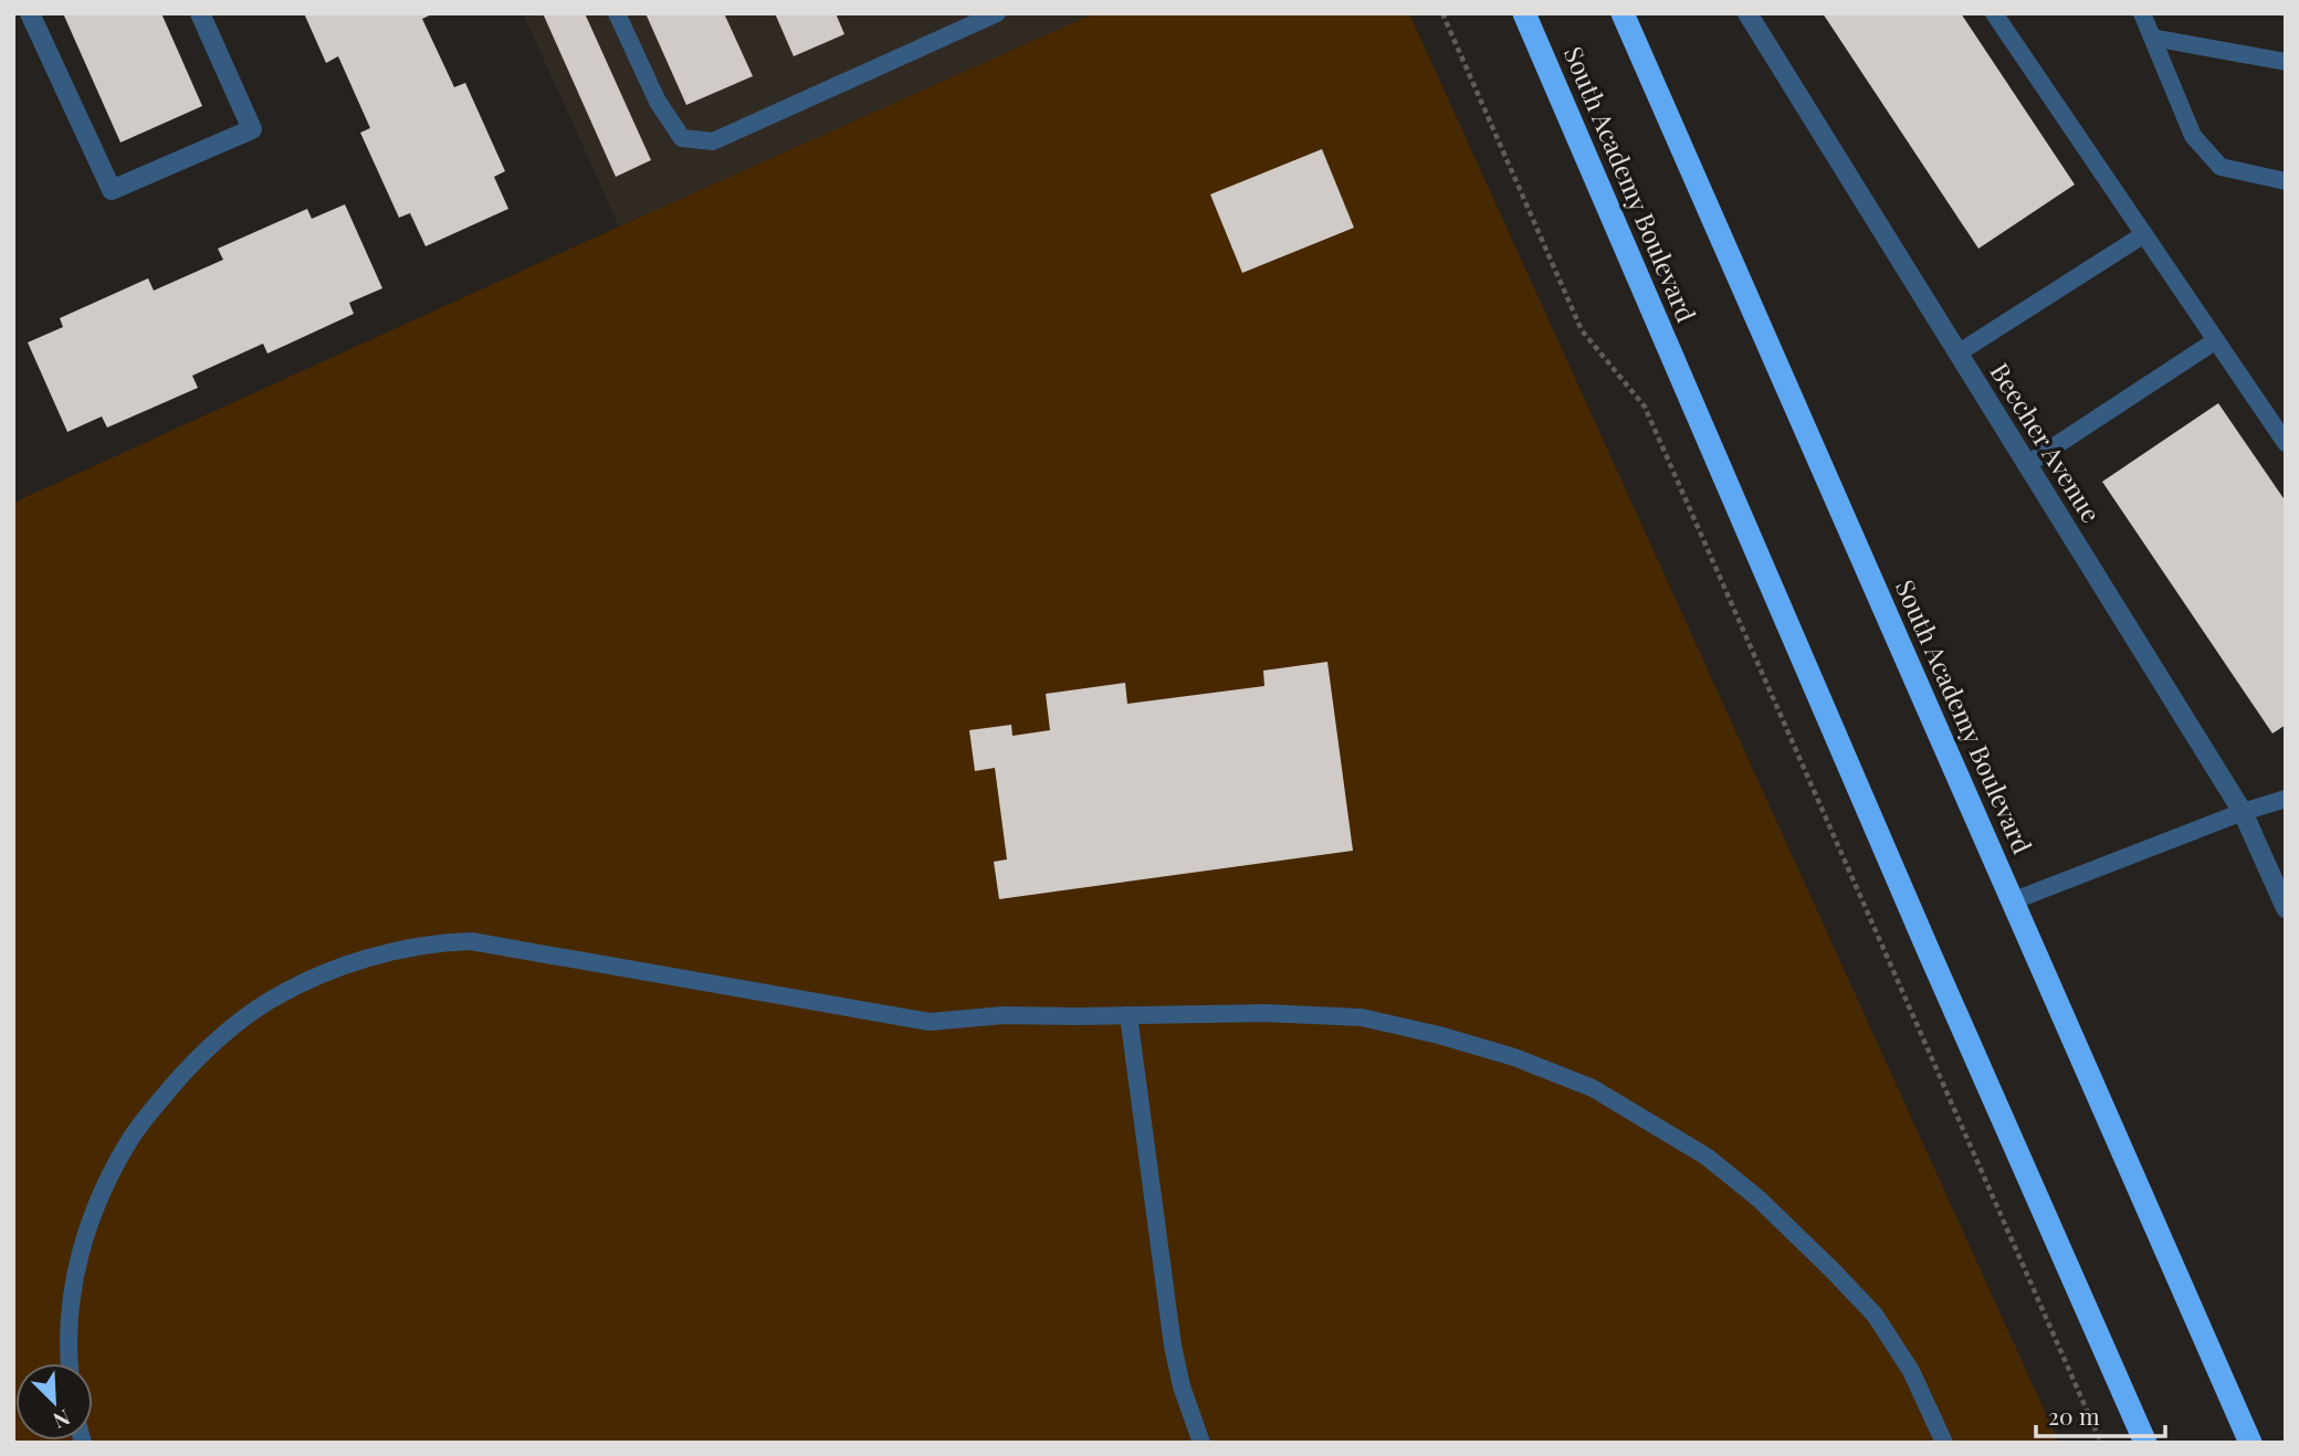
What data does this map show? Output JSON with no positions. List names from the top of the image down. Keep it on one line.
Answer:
{"streets":{"highway":["South Academy Boulevard"],"street":["Beecher Avenue"]},"scale_bar":"20 m","north":"bottom right"}
